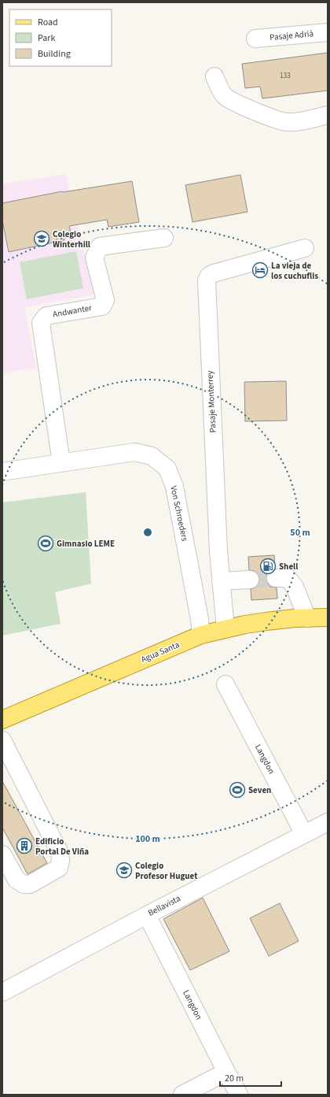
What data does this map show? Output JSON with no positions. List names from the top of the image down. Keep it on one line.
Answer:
{"streets":{"main road":["Agua Santa"],"street":["Pasaje Adrià","Andwanter","Pasaje Monterrey","Von Schroeders","Langdon","Bellavista"]},"crossings":[["Andwanter","Von Schroeders"],["Pasaje Monterrey","Agua Santa"],["Von Schroeders","Agua Santa"],["Langdon","Bellavista"]],"places":{"school or university":["Colegio Winterhill","Colegio Profesor Huguet"],"hotel":["La vieja de los cuchuflis"],"sports":["Gimnasio LEME","Seven"],"fuel station":["Shell"],"building":["Edificio Portal De Viña"]},"house_numbers":["133"],"legend":["Road","Park","Building"],"scale_bar":"20 m","rings":["50 m","100 m"]}
